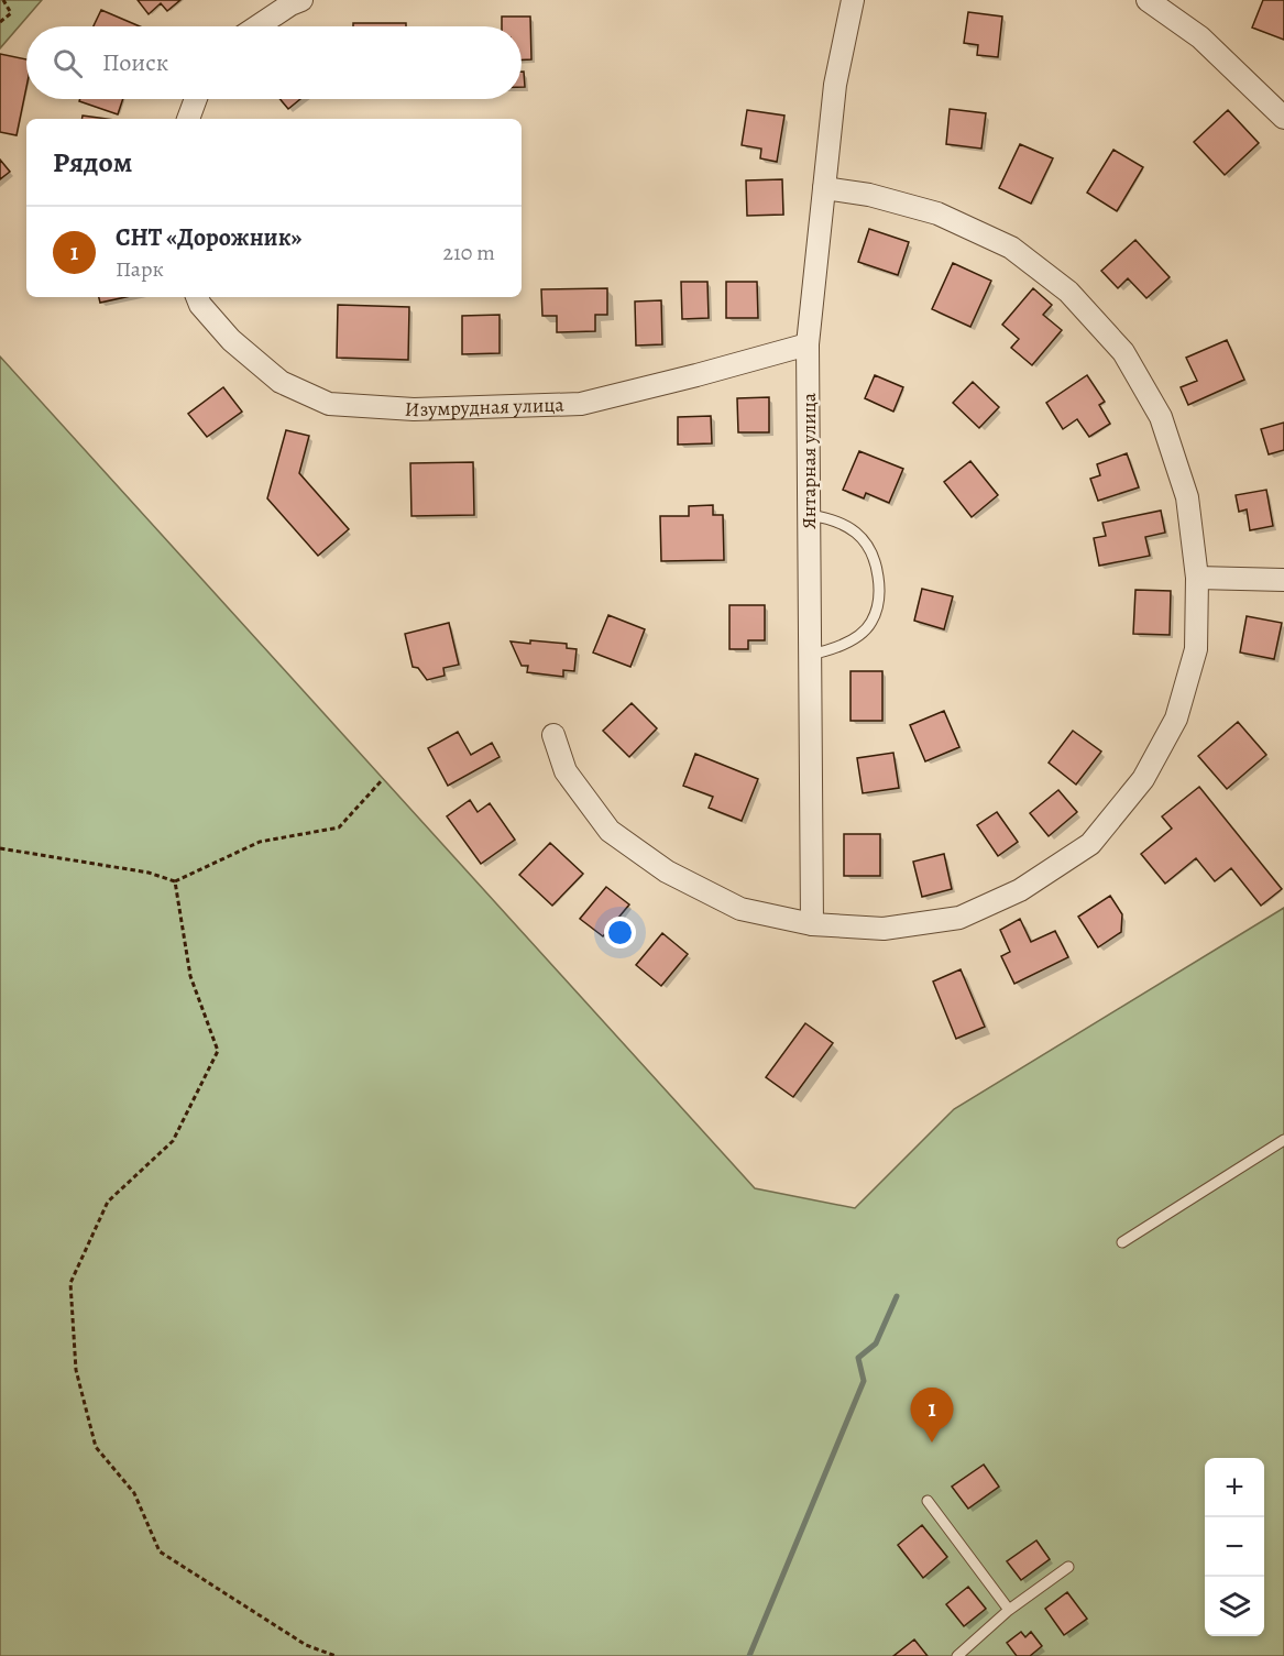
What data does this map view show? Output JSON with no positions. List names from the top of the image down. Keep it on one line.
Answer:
{"streets":{"street":["Изумрудная улица","Янтарная улица"]},"crossings":[["Изумрудная улица","Янтарная улица"]],"page":{"search":"Поиск","heading":"Рядом","list":[{"mark":"1","name":"СНТ «Дорожник»","note":"Парк","value":"210 m"}],"pins":"1","map_buttons":["+","−"]}}
